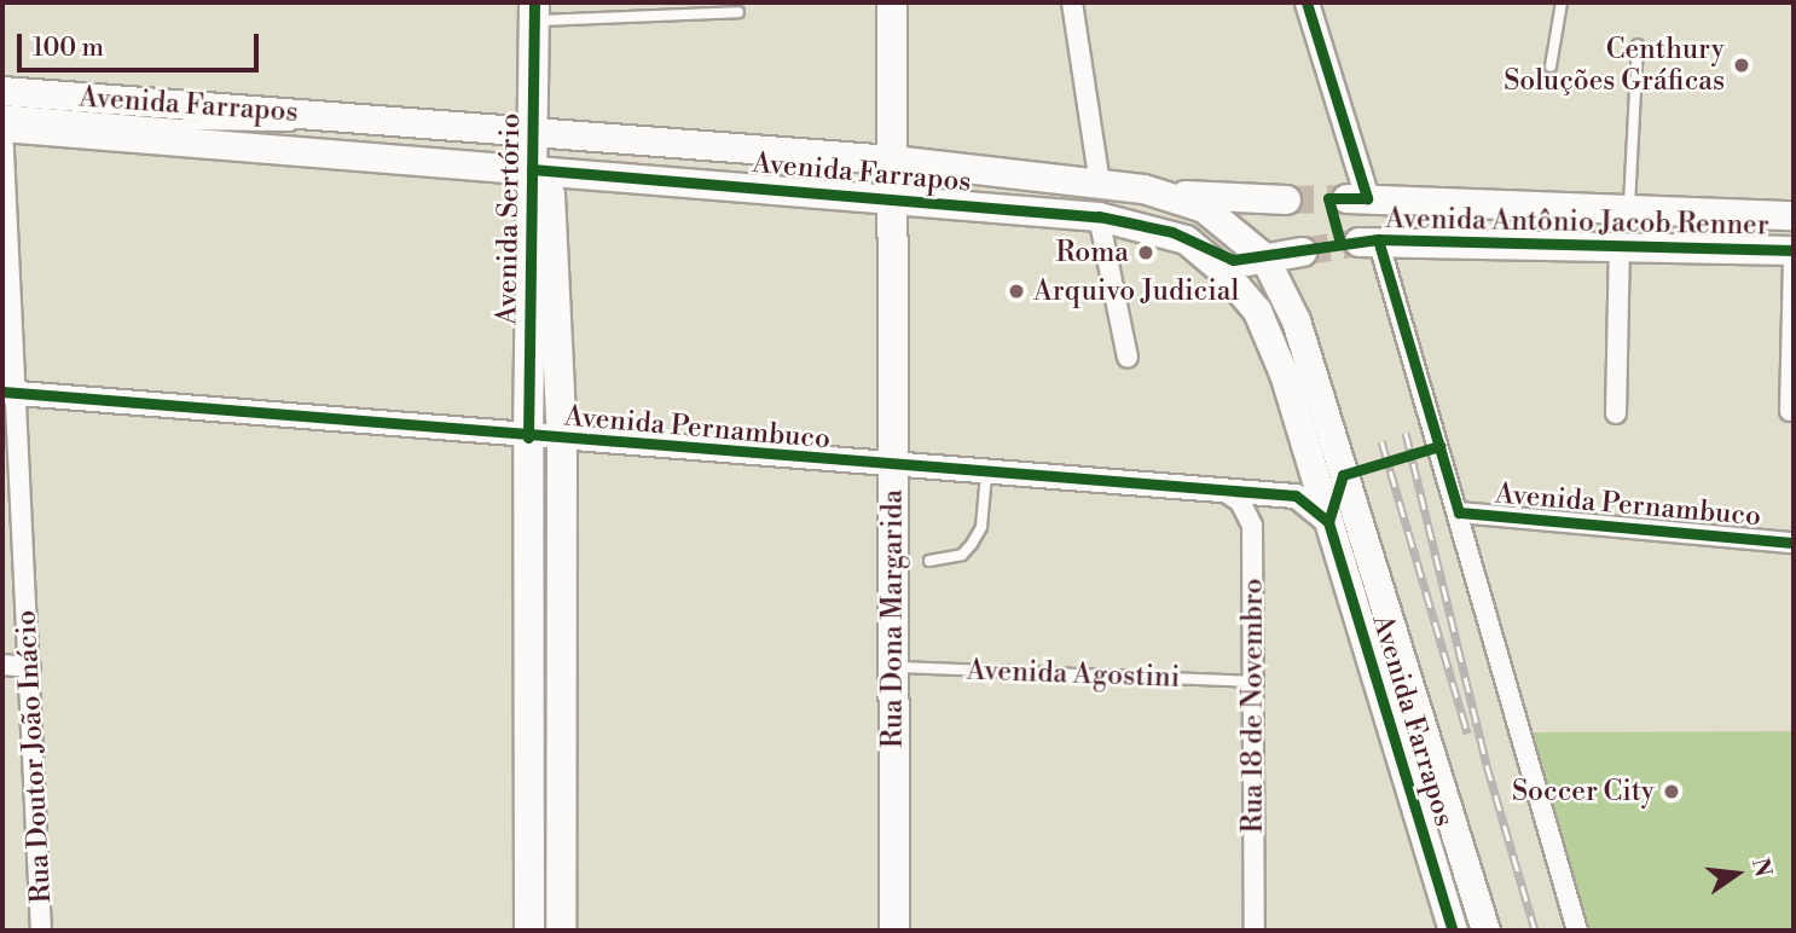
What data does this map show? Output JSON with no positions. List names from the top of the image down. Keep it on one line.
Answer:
{"streets":{"main road":["Avenida Farrapos","Avenida Sertório","Avenida Antônio Jacob Renner","Rua Dona Margarida"],"street":["Avenida Pernambuco","Rua 18 de Novembro","Rua Doutor João Inácio"],"lane":["Avenida Agostini"]},"crossings":[["Avenida Farrapos","Avenida Sertório"],["Avenida Farrapos","Avenida Pernambuco"],["Avenida Farrapos","Rua Dona Margarida"],["Avenida Farrapos","Rua Doutor João Inácio"],["Avenida Sertório","Avenida Pernambuco"],["Avenida Pernambuco","Rua Dona Margarida"],["Avenida Pernambuco","Rua 18 de Novembro"],["Avenida Pernambuco","Rua Doutor João Inácio"],["Rua Dona Margarida","Avenida Agostini"],["Avenida Agostini","Rua 18 de Novembro"]],"places":["Centhury Soluções Gráficas","Roma","Arquivo Judicial","Soccer City"],"scale_bar":"100 m","north":"right"}
